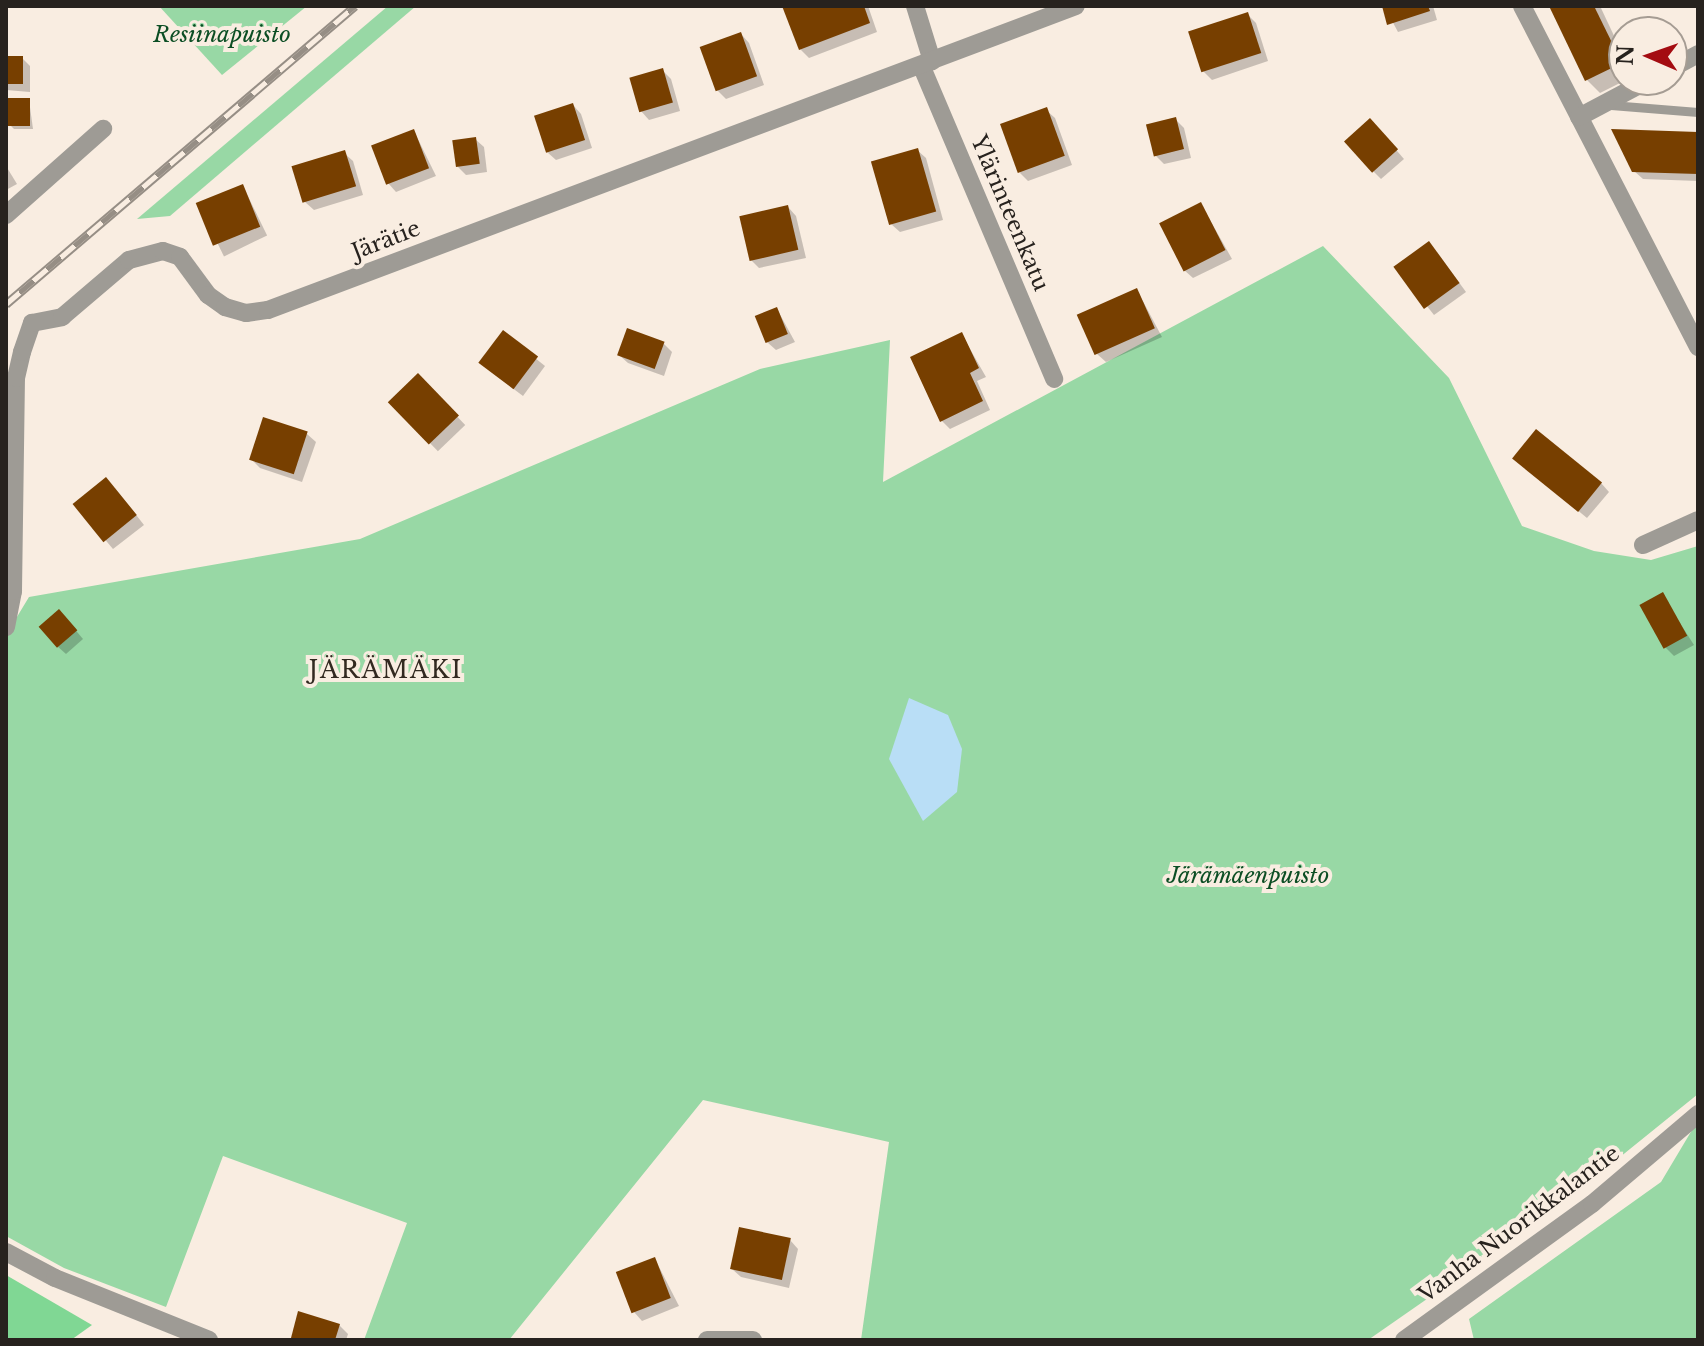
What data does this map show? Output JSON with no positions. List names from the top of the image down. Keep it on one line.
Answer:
{"streets":{"street":["Ylärinteenkatu","Järätie","Vanha Nuorikkalantie"]},"crossings":[["Ylärinteenkatu","Järätie"]],"districts":["JÄRÄMÄKI"],"parks":["Resiinapuisto","Järämäenpuisto"],"north":"left"}
